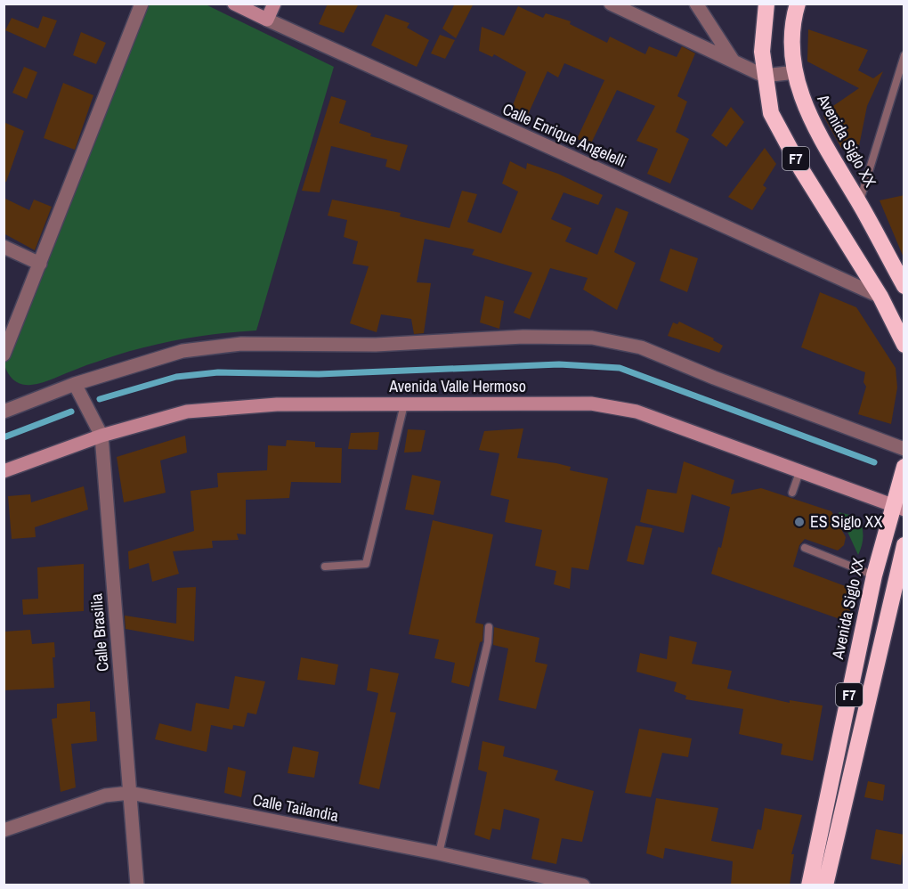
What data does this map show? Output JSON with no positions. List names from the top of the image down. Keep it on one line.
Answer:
{"streets":{"highway":["Avenida Siglo XX","F7"],"street":["Calle Enrique Angelelli","Avenida Valle Hermoso","Calle Brasilia","Calle Tailandia"]},"crossings":[["Calle Enrique Angelelli","F7"],["Avenida Siglo XX","Avenida Valle Hermoso"],["Avenida Valle Hermoso","Calle Brasilia"],["Calle Brasilia","Calle Tailandia"]],"places":["ES Siglo XX"]}
